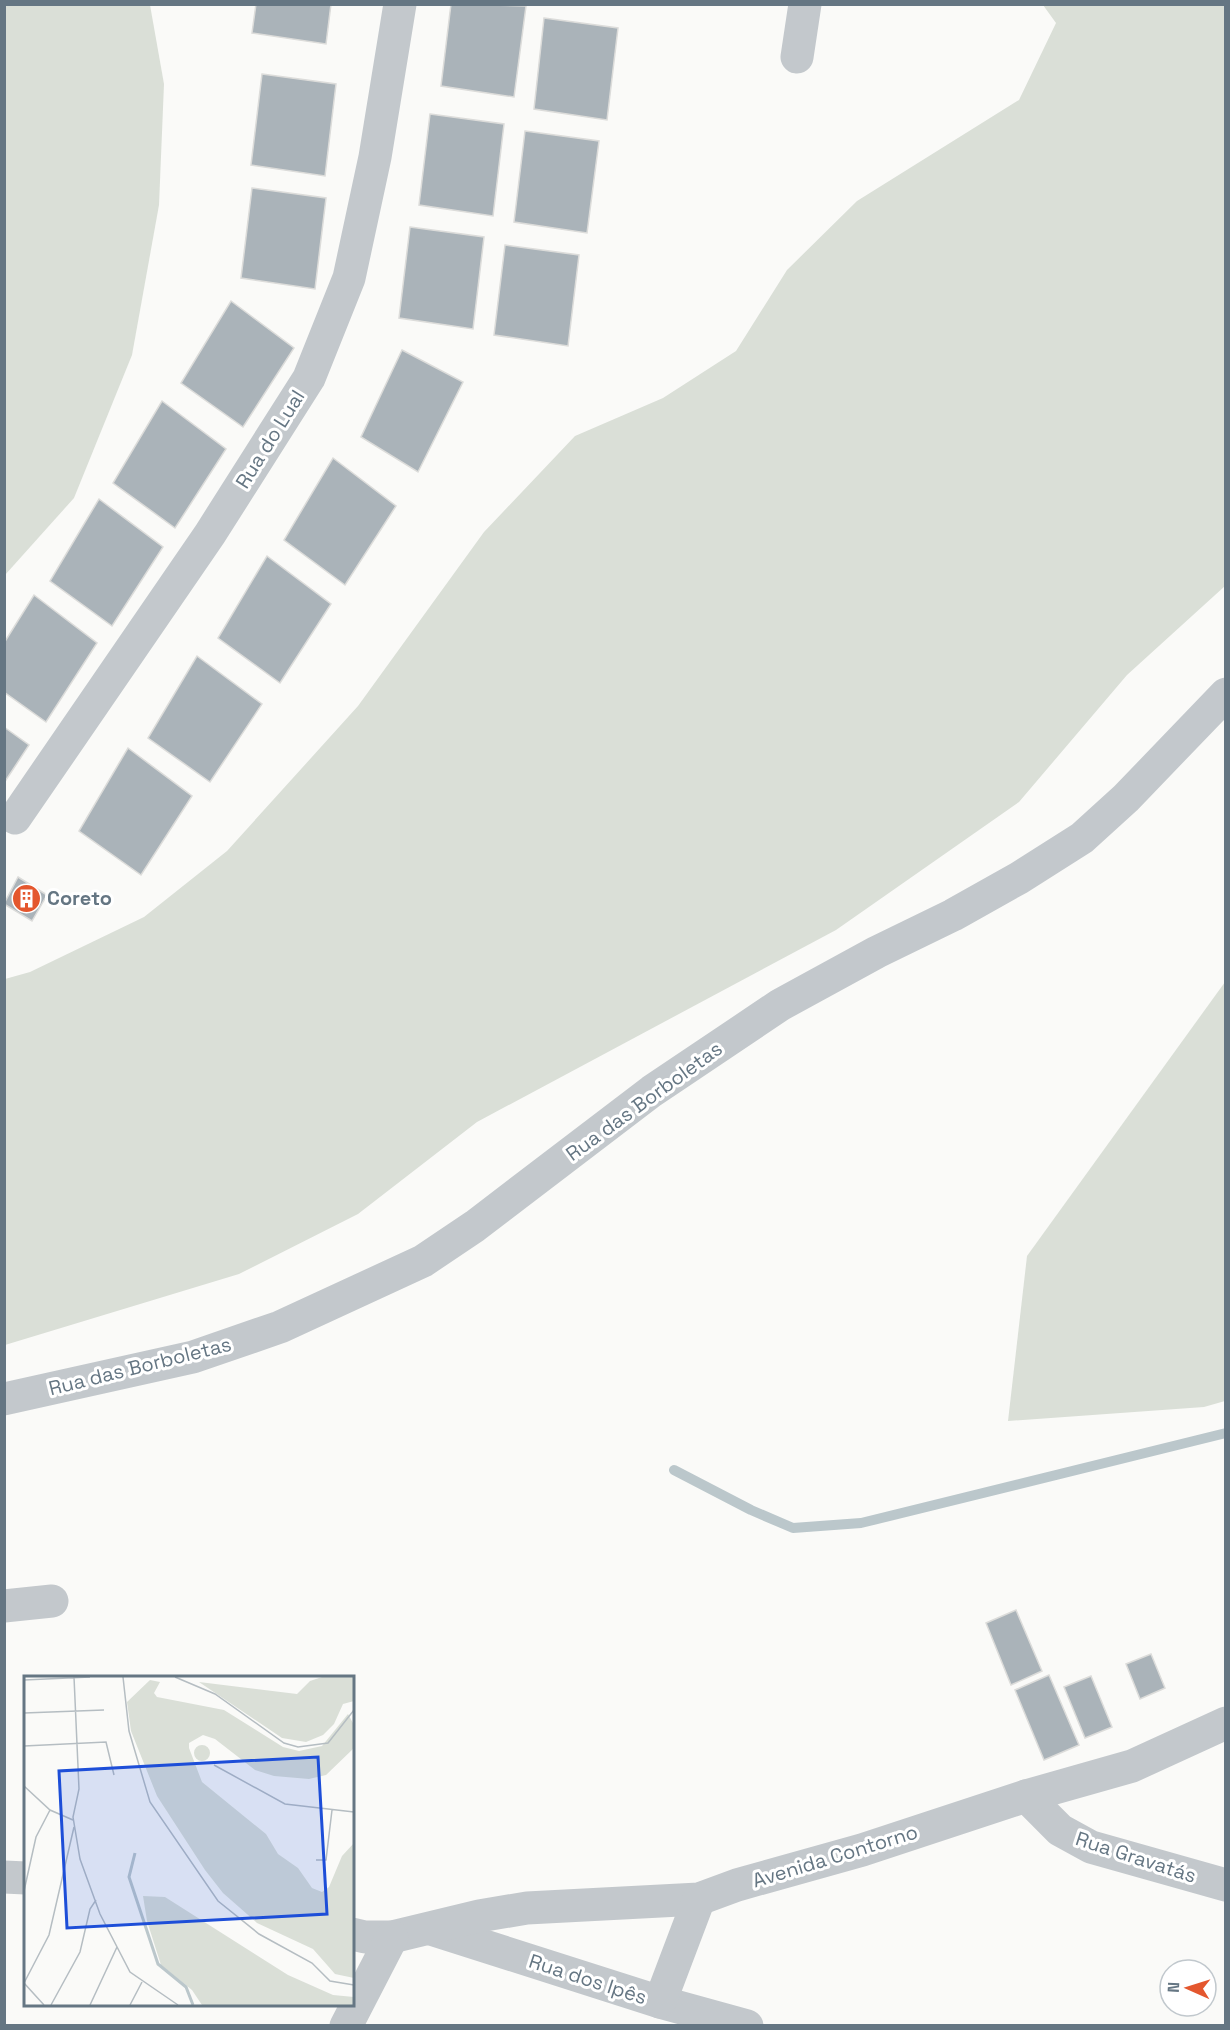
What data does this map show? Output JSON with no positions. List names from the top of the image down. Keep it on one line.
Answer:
{"streets":{"street":["Rua do Lual","Rua das Borboletas","Avenida Contorno","Rua Gravatás","Rua dos Ipês"]},"crossings":[["Avenida Contorno","Rua Gravatás"],["Avenida Contorno","Rua dos Ipês"]],"places":{"building":["Coreto"]},"north":"left"}
